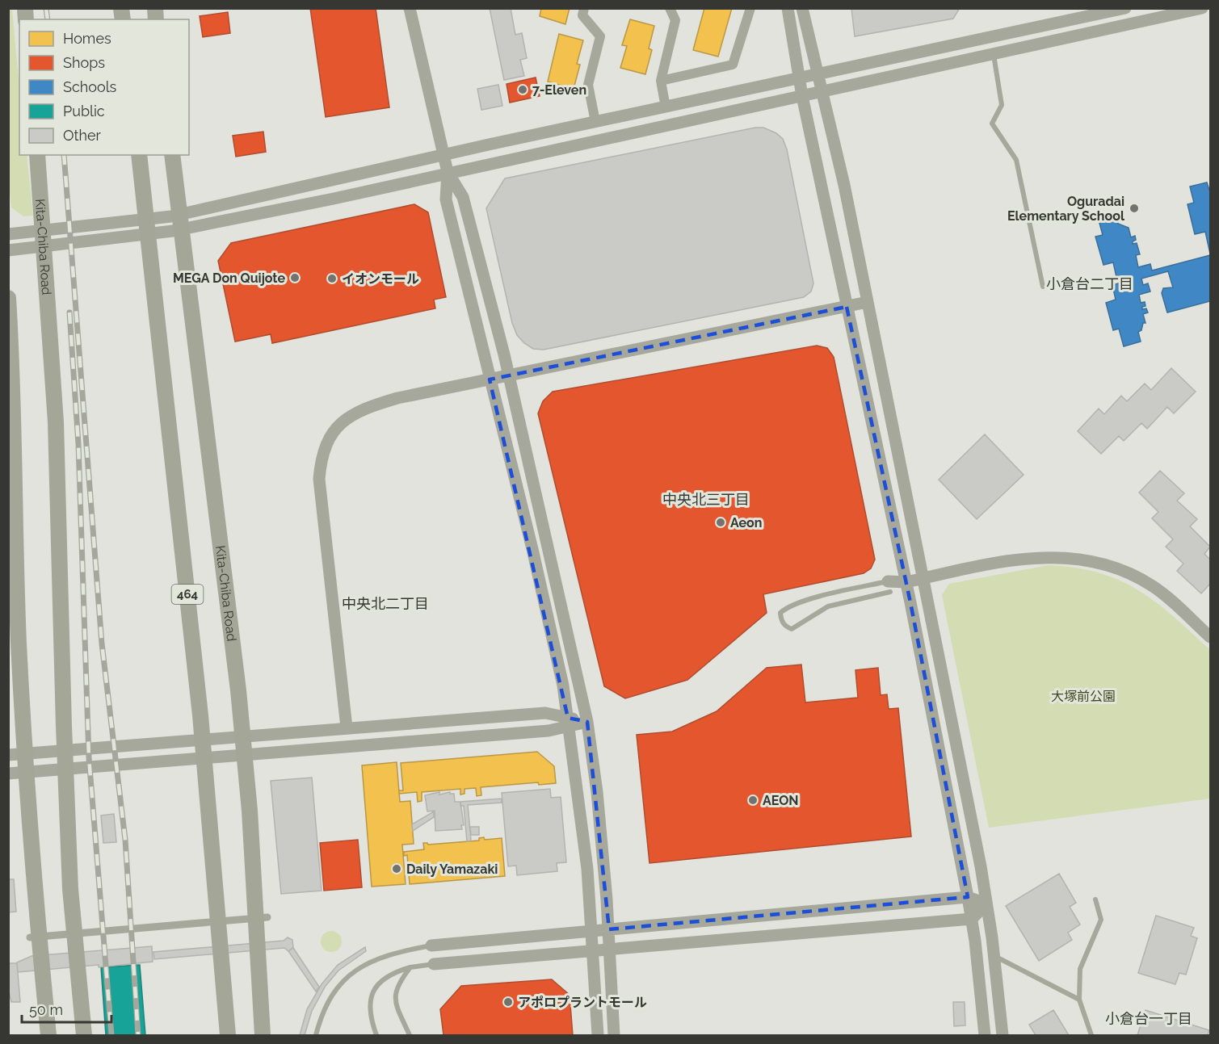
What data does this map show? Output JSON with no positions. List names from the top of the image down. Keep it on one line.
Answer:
{"streets":{"highway":["Kita-Chiba Road","464"]},"districts":["小倉台二丁目","中央北三丁目","中央北二丁目","小倉台一丁目"],"parks":["大塚前公園"],"places":["7-Eleven","Oguradai Elementary School","MEGA Don Quijote","イオンモール","Aeon","AEON","Daily Yamazaki","アポロプラントモール"],"legend":["Homes","Shops","Schools","Public","Other"],"scale_bar":"50 m"}
